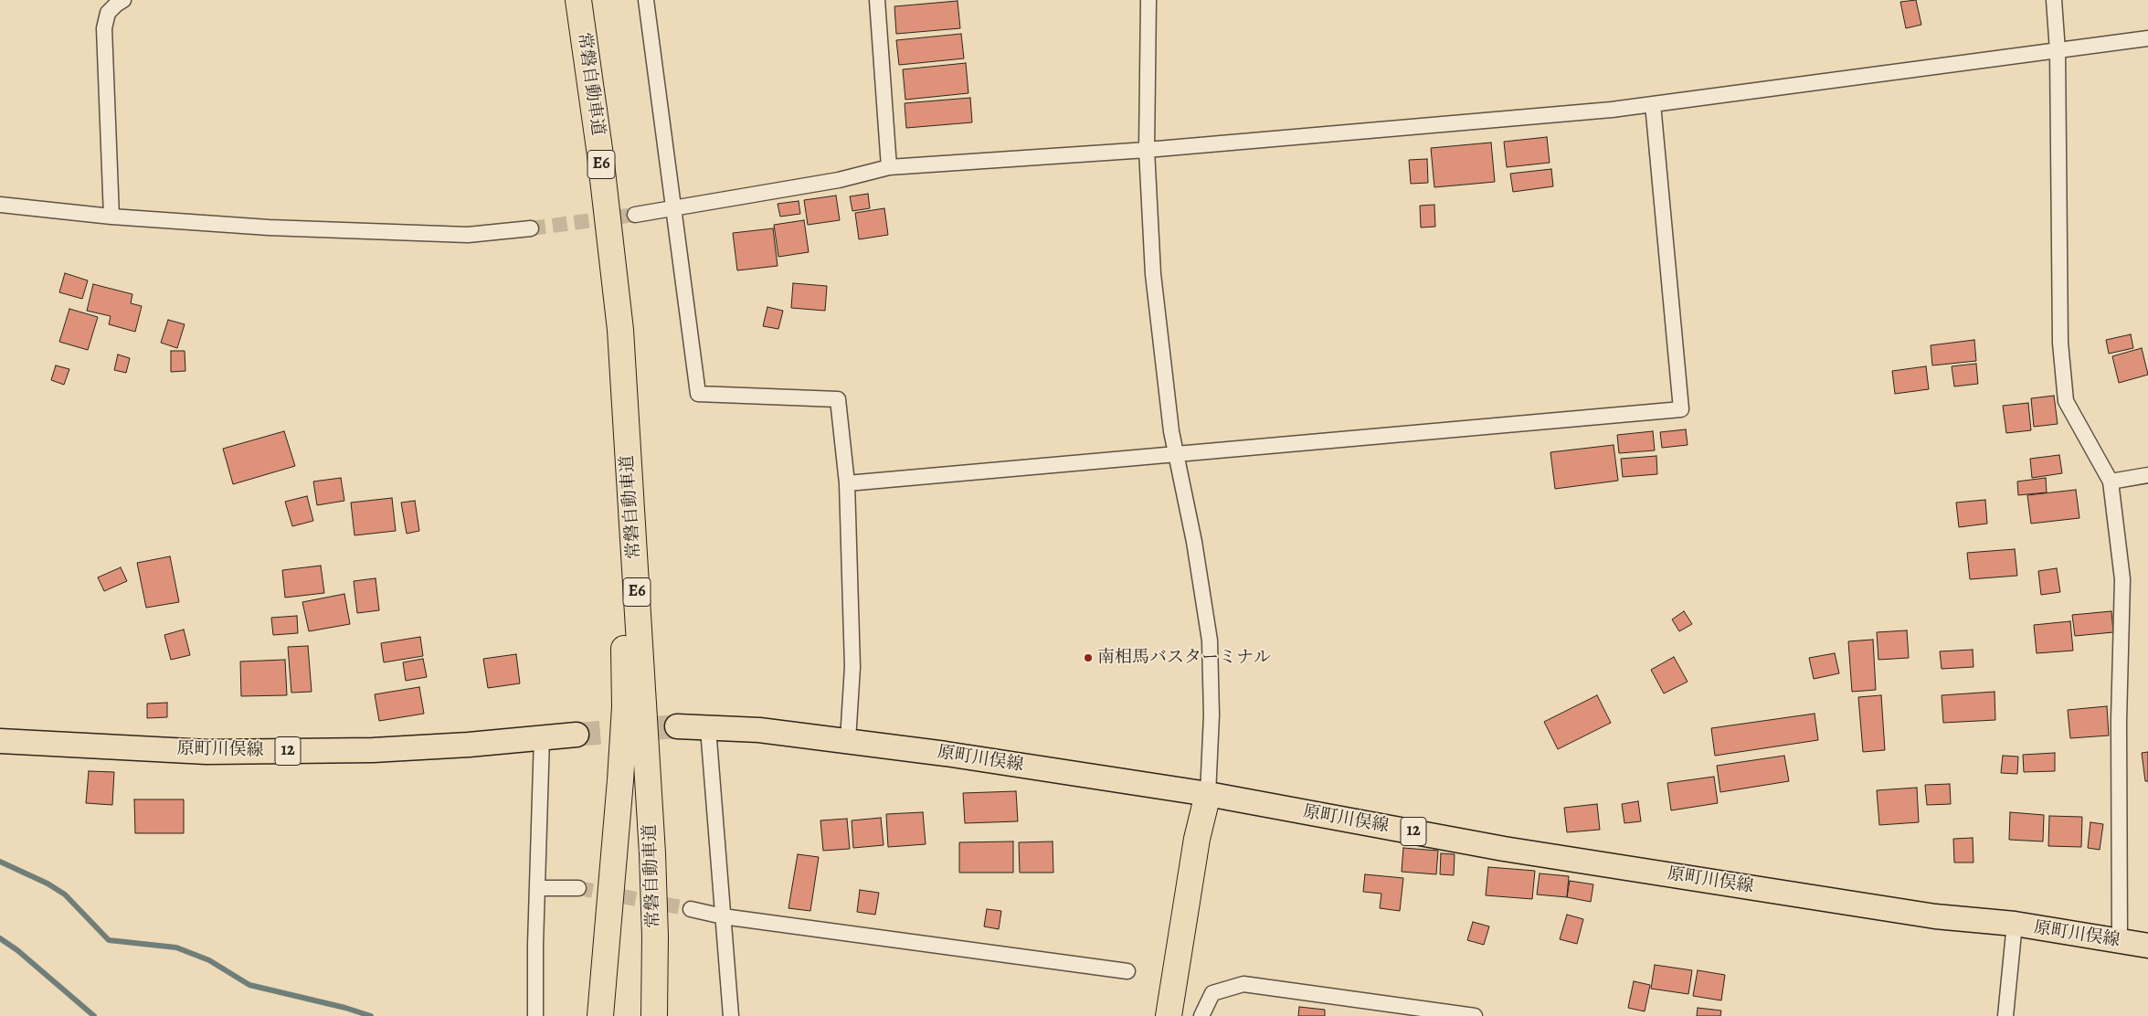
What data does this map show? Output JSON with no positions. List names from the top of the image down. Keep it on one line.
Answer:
{"streets":{"highway":["常磐自動車道","E6"],"main road":["原町川俣線","12"]},"places":["南相馬バスターミナル"]}
